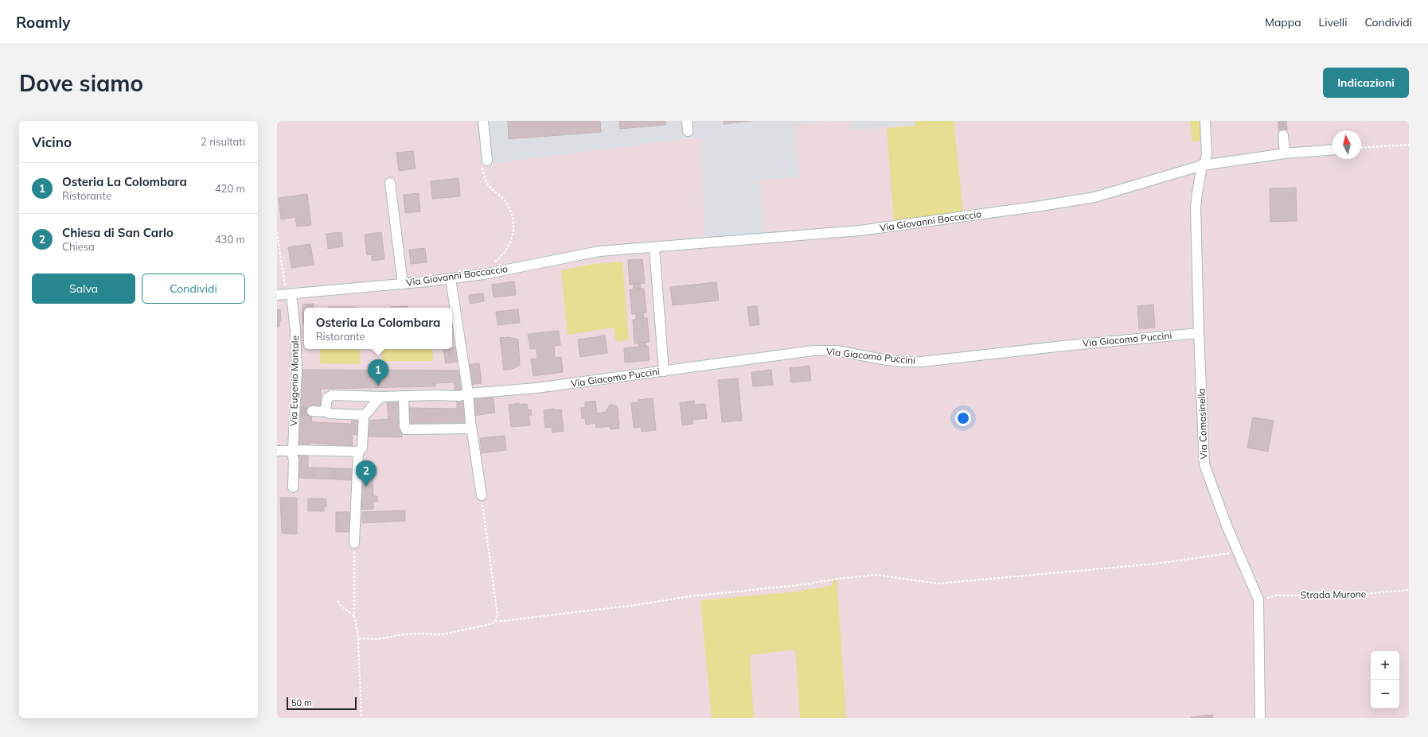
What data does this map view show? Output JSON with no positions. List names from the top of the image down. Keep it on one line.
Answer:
{"streets":{"street":["Via Giovanni Boccaccio","Via Giacomo Puccini","Via Eugenio Montale","Via Comasinella"],"path":["Strada Murone"]},"crossings":[["Via Giovanni Boccaccio","Via Eugenio Montale"],["Via Giovanni Boccaccio","Via Comasinella"],["Via Giacomo Puccini","Via Comasinella"],["Via Comasinella","Strada Murone"]],"scale_bar":"50 m","north":"top","page":{"header":"Roamly","nav":["Mappa","Livelli","Condividi"],"buttons":["Indicazioni",["Salva","Condividi"]],"title":"Dove siamo","heading":["Vicino","2 risultati"],"list":[{"mark":"1","name":"Osteria La Colombara","note":"Ristorante","value":"420 m"},{"mark":"2","name":"Chiesa di San Carlo","note":"Chiesa","value":"430 m"}],"popup":["Osteria La Colombara","Ristorante"],"pins":["1","2"],"map_buttons":["+","−"],"scale":"50 m"}}
